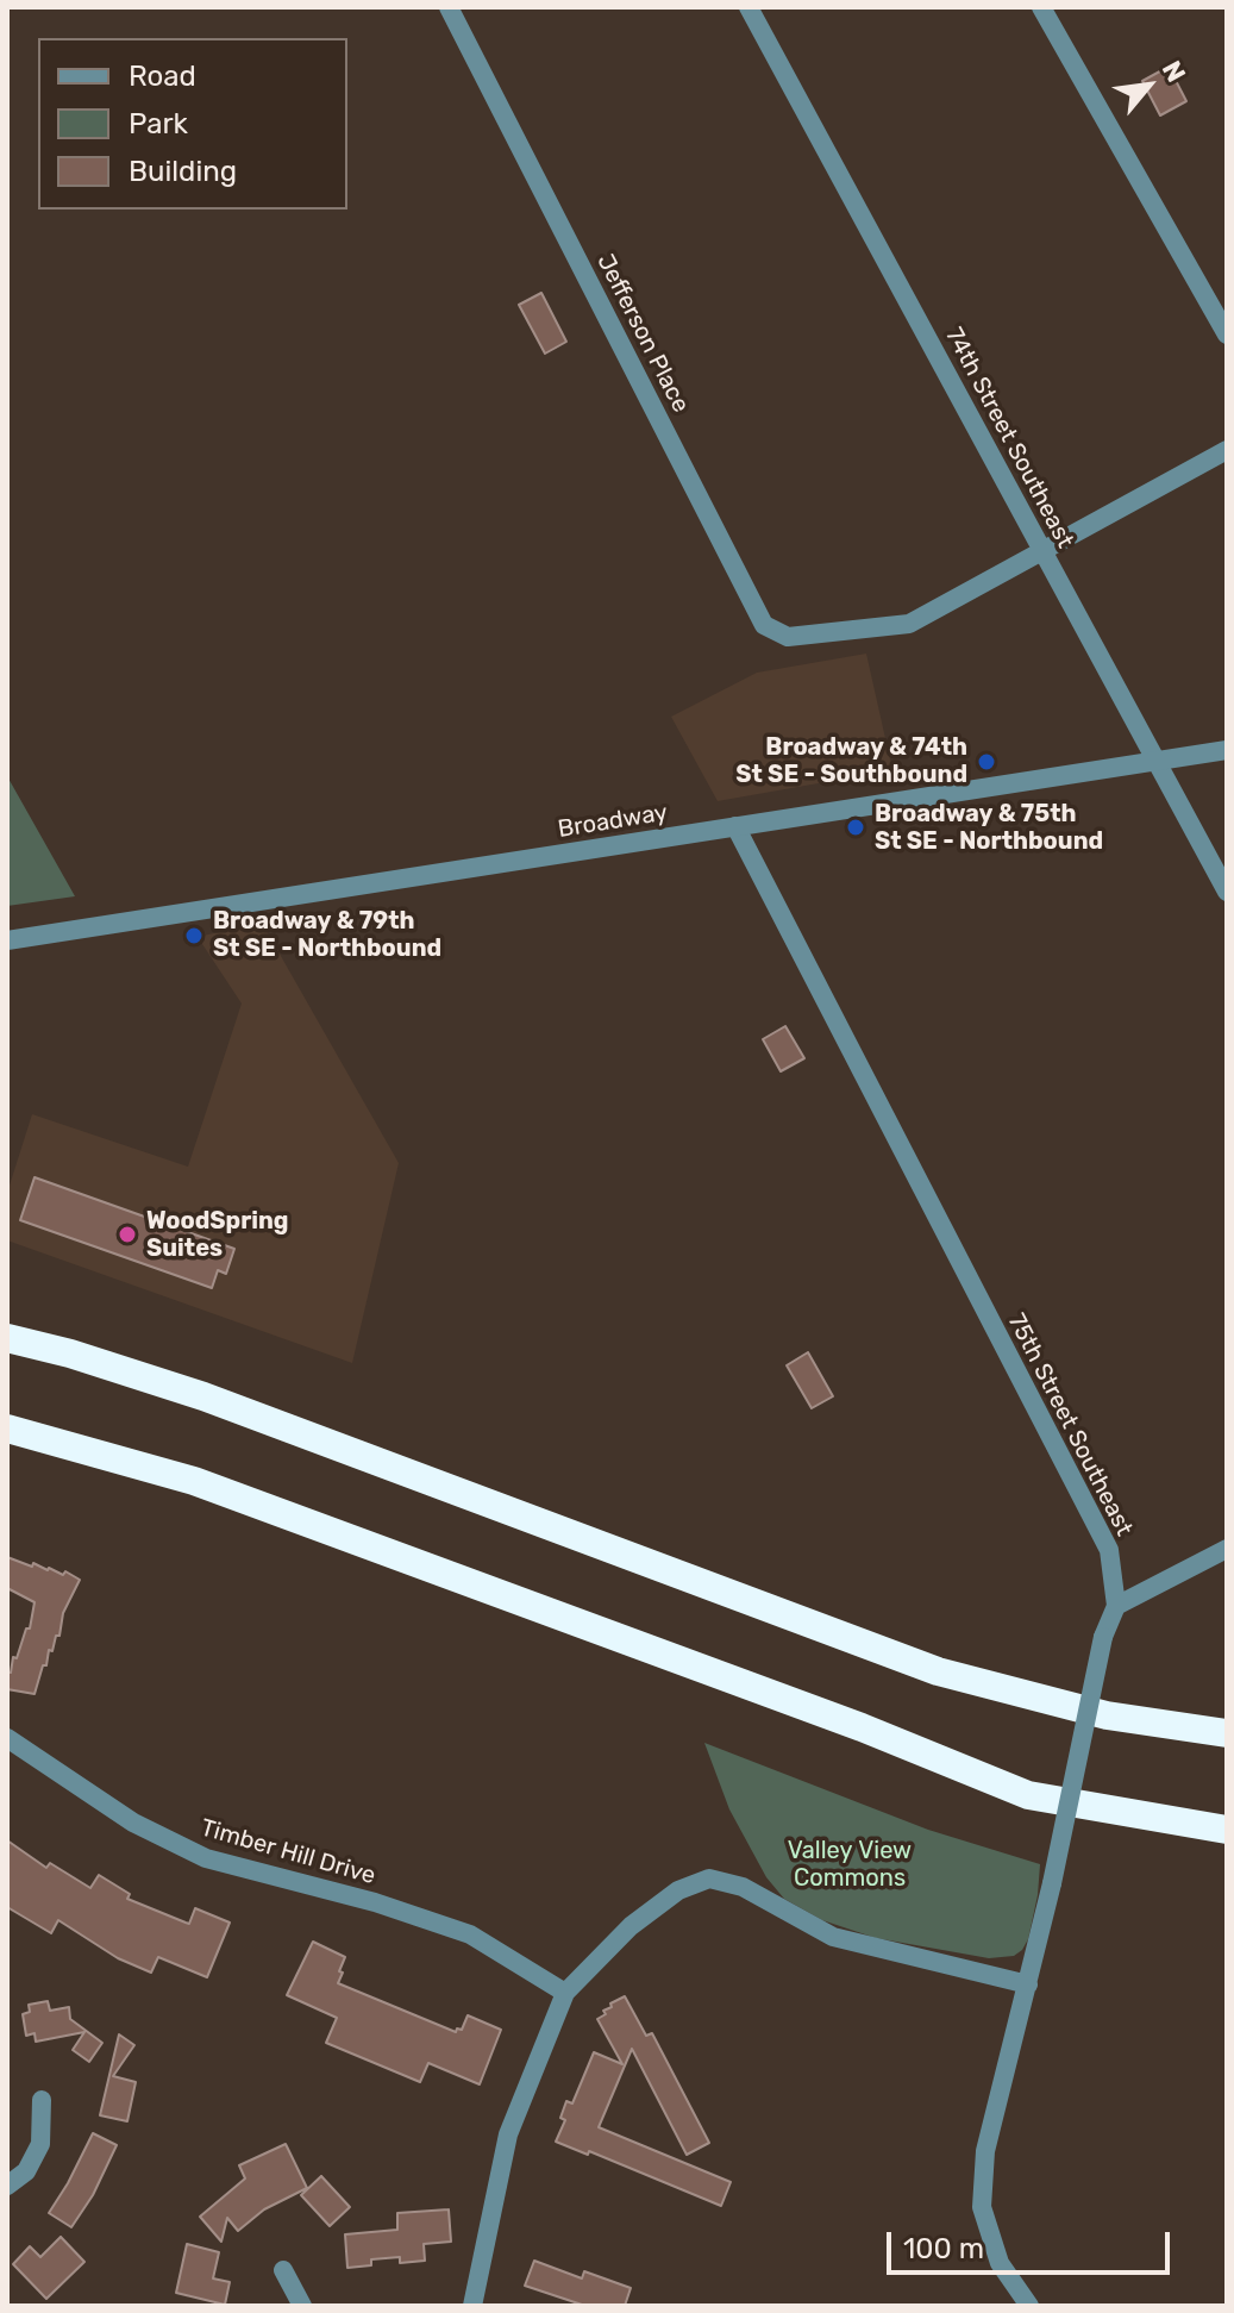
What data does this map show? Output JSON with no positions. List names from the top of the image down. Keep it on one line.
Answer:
{"streets":{"street":["Jefferson Place","74th Street Southeast","Broadway","75th Street Southeast","Timber Hill Drive"]},"crossings":[["Jefferson Place","74th Street Southeast"],["74th Street Southeast","Broadway"],["Broadway","75th Street Southeast"]],"parks":["Valley View Commons"],"places":["Broadway & 74th St SE - Southbound","Broadway & 75th St SE - Northbound","Broadway & 79th St SE - Northbound","WoodSpring Suites"],"legend":["Road","Park","Building"],"scale_bar":"100 m","north":"top right"}
